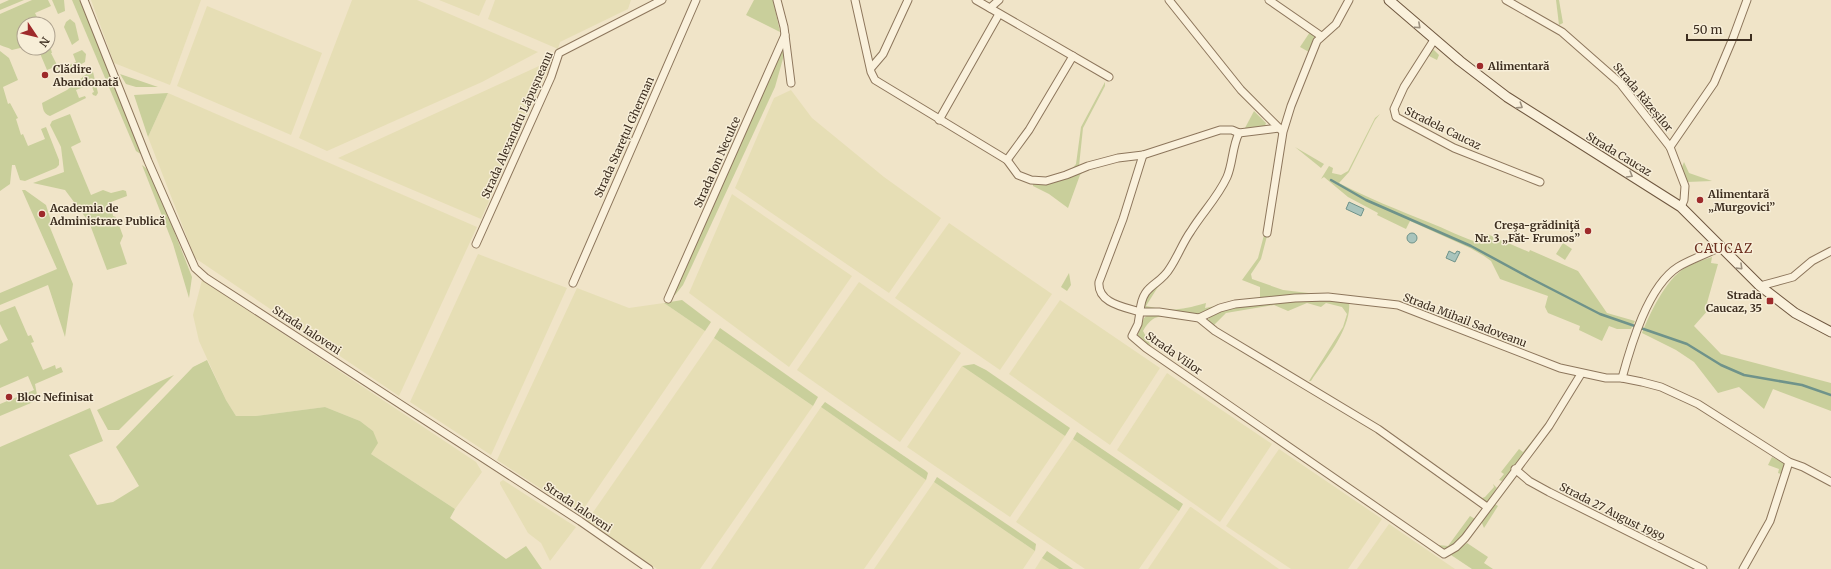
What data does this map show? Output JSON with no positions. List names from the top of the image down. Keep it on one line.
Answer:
{"streets":{"street":["Strada Răzeșilor","Strada Alexandru Lăpușneanu","Stradela Caucaz","Strada Starețul Gherman","Strada Caucaz","Strada Ion Neculce","Strada Mihail Sadoveanu","Strada Ialoveni","Strada Viilor","Strada 27 August 1989"]},"crossings":[["Strada Răzeșilor","Strada Caucaz"],["Stradela Caucaz","Strada Caucaz"],["Strada Viilor","Strada 27 August 1989"]],"one_way":["Strada Caucaz"],"districts":["CAUCAZ"],"places":{"other":["Alimentară","Clădire Abandonată","Alimentară „Murgovici”","Academia de Administrare Publică","Creşa-grădiniţă Nr. 3 „Făt- Frumos”","Bloc Nefinisat"],"transit":["Strada Caucaz, 35"]},"scale_bar":"50 m","north":"bottom right"}
